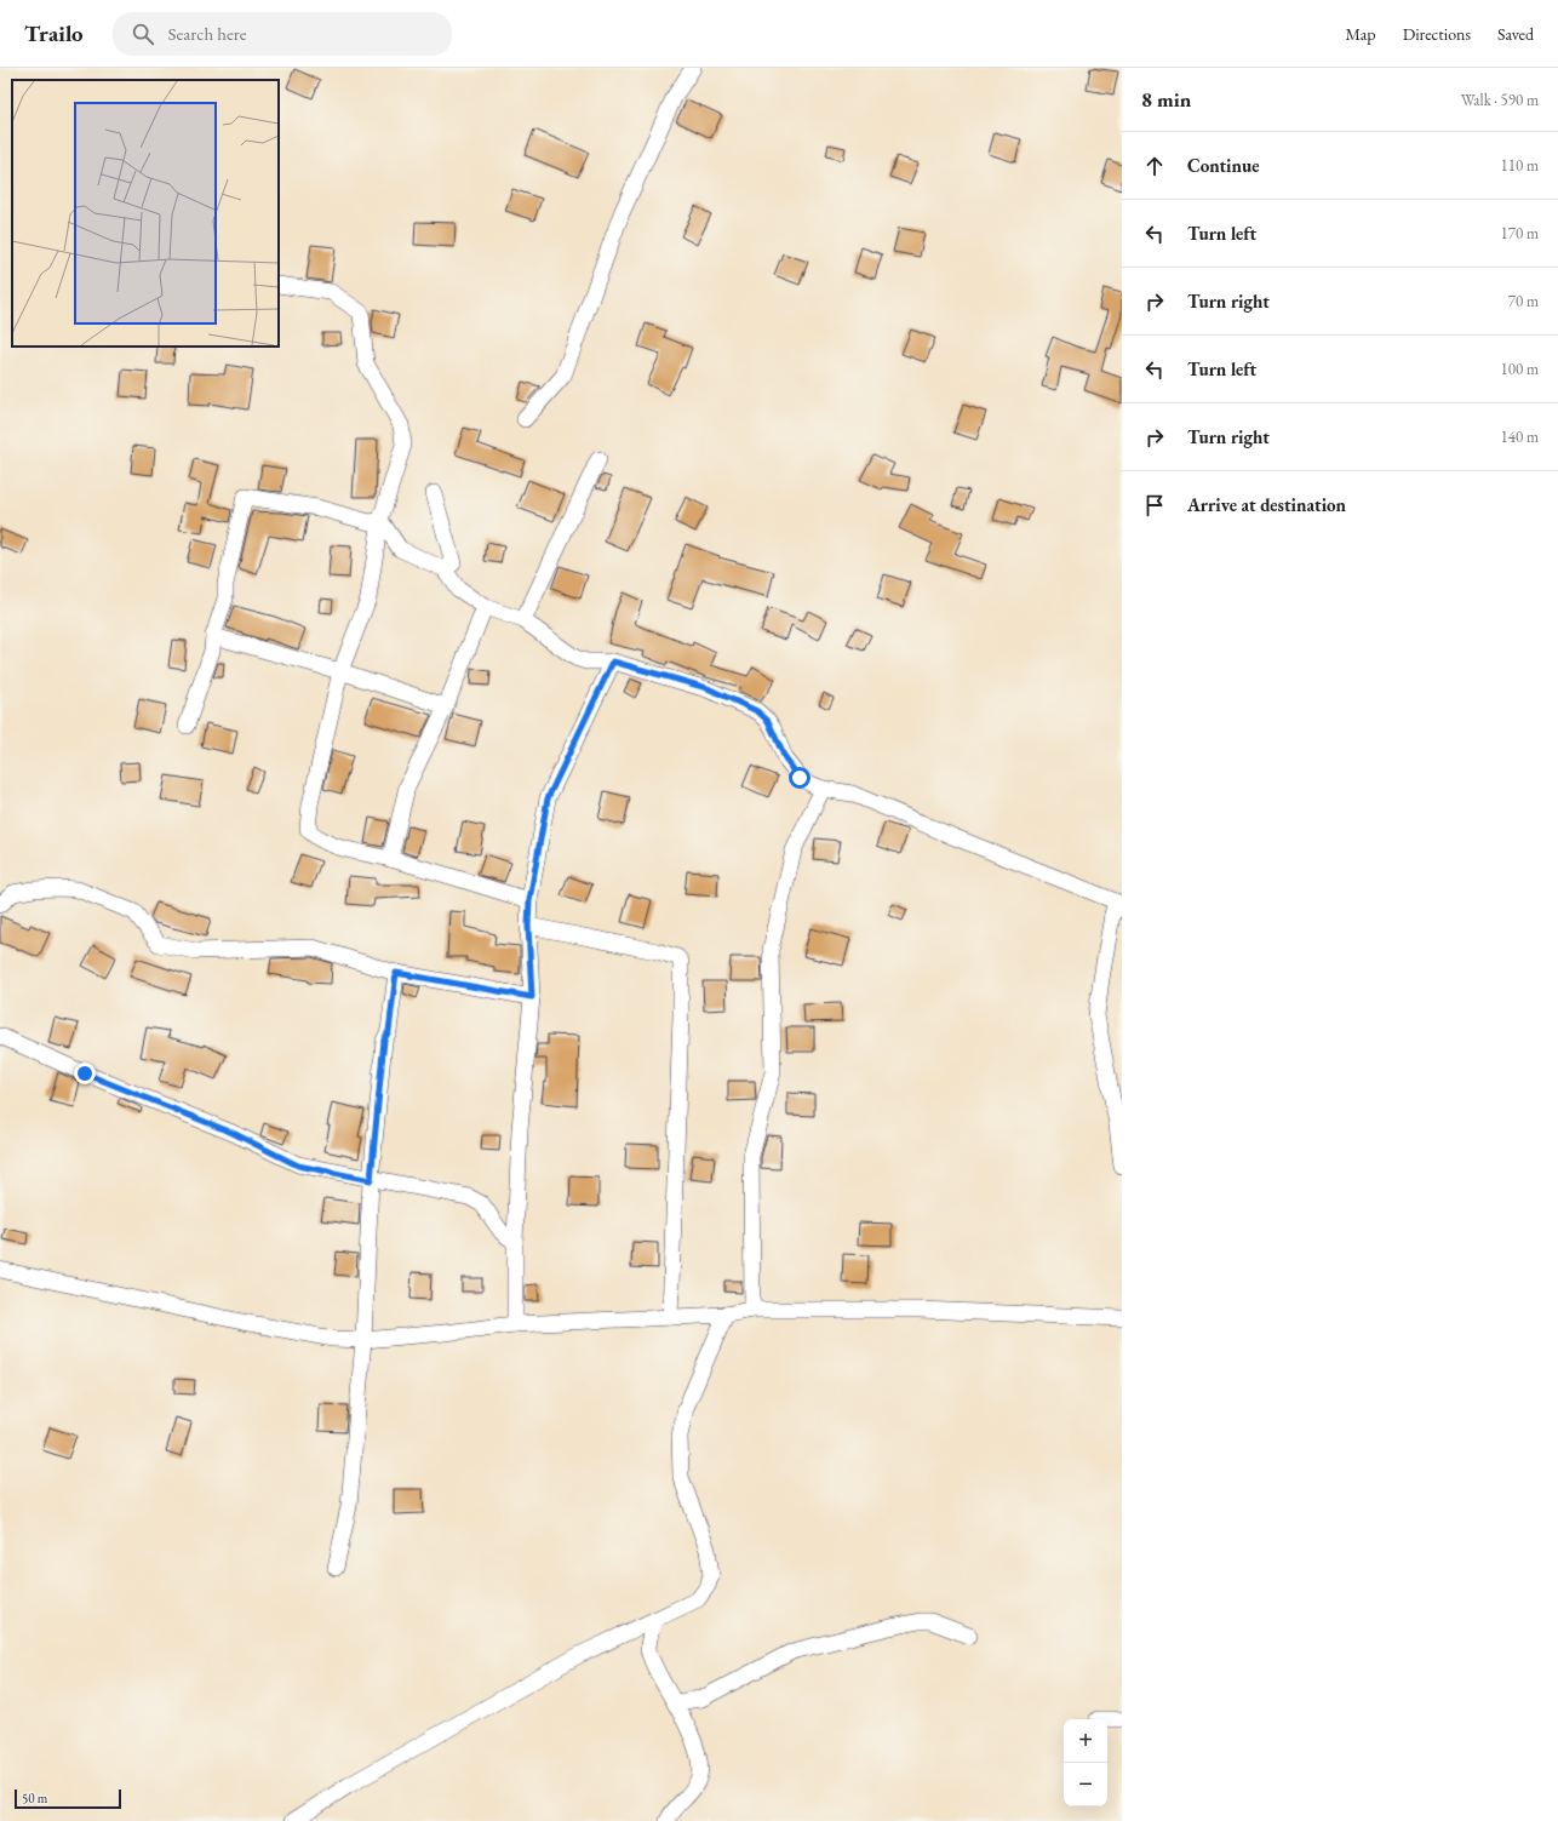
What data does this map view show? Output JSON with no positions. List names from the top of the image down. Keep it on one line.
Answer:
{"scale_bar":"50 m","page":{"header":"Trailo","search":"Search here","nav":["Map","Directions","Saved"],"heading":["8 min","Walk · 590 m"],"list":[["Continue","110 m"],["Turn left","170 m"],["Turn right","70 m"],["Turn left","100 m"],["Turn right","140 m"],"Arrive at destination"],"map_buttons":["+","−"],"scale":"50 m"}}
